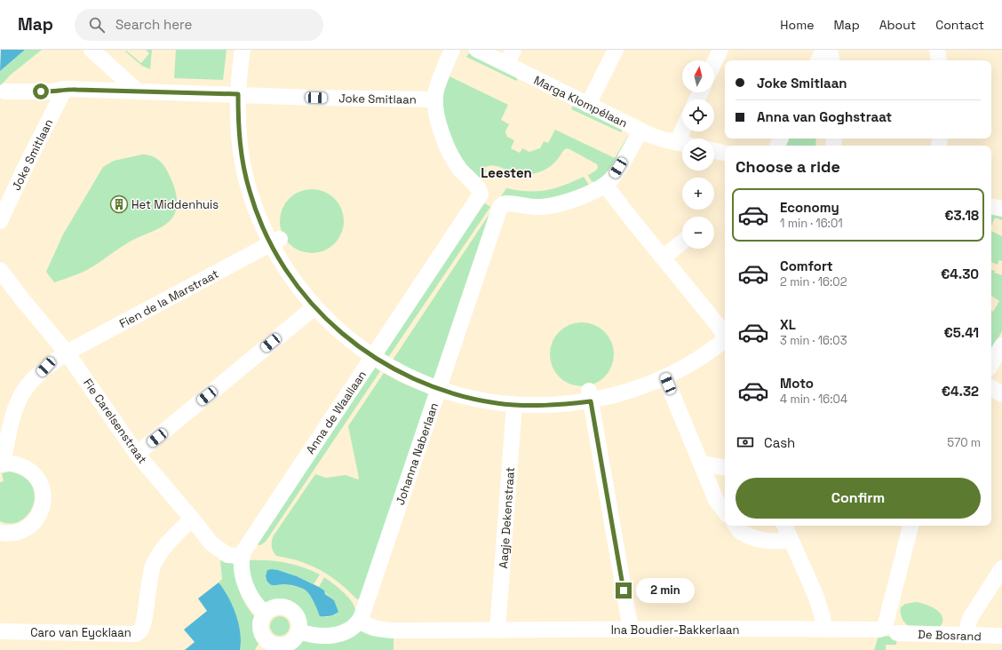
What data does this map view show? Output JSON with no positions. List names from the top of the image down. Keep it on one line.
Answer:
{"streets":{"street":["Joke Smitlaan","Marga Klompélaan","Fien de la Marstraat","Anna de Waallaan","Fie Carelsenstraat","Johanna Naberlaan","Aagje Dekenstraat","Ina Boudier-Bakkerlaan","Caro van Eycklaan","De Bosrand"]},"crossings":[["Joke Smitlaan","Anna de Waallaan"],["Fien de la Marstraat","Fie Carelsenstraat"],["Anna de Waallaan","Fie Carelsenstraat"],["Fie Carelsenstraat","Caro van Eycklaan"],["Johanna Naberlaan","Ina Boudier-Bakkerlaan"],["Aagje Dekenstraat","Ina Boudier-Bakkerlaan"]],"districts":["Leesten"],"places":{"building":["Het Middenhuis"]},"north":"top","page":{"header":"Map","search":"Search here","nav":["Home","Map","About","Contact"],"map_buttons":["+","−"],"banner":["Joke Smitlaan","Anna van Goghstraat"],"heading":"Choose a ride","list":[{"name":"Economy","note":"1 min · 16:01","value":"€3.18"},{"name":"Comfort","note":"2 min · 16:02","value":"€4.30"},{"name":"XL","note":"3 min · 16:03","value":"€5.41"},{"name":"Moto","note":"4 min · 16:04","value":"€4.32"}],"pay":["Cash","570 m"],"buttons":"Confirm","bubble":"2 min"}}
